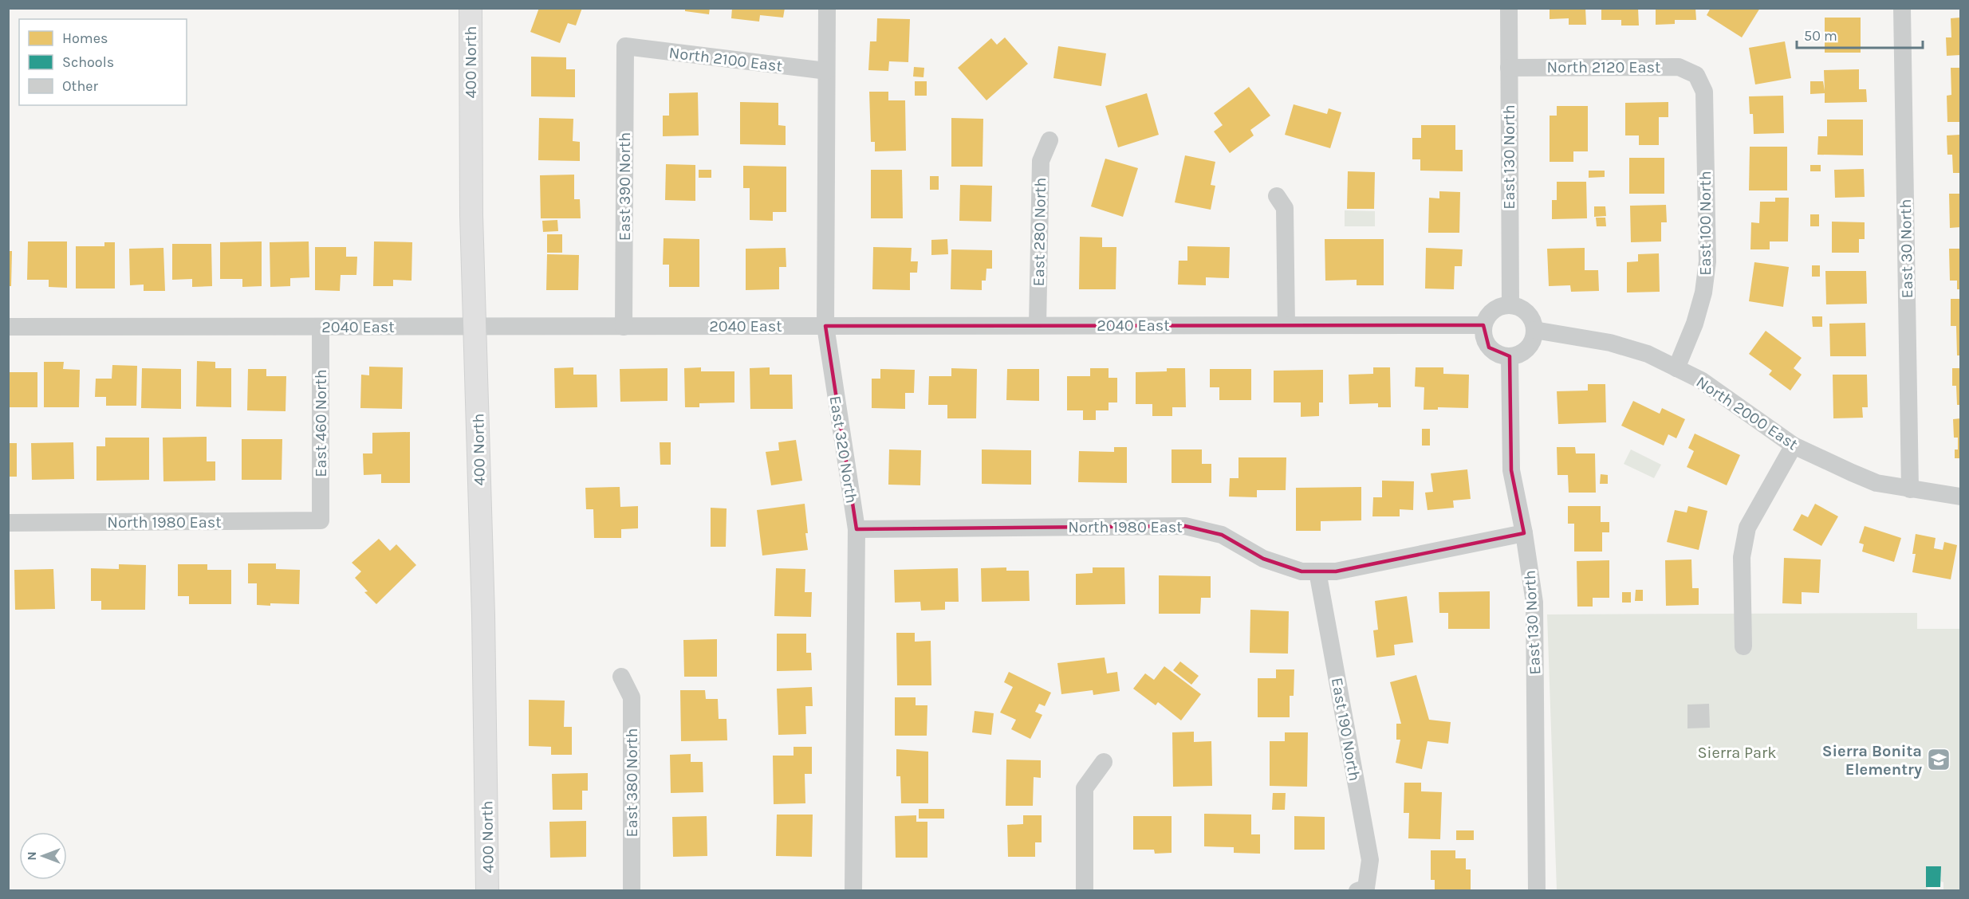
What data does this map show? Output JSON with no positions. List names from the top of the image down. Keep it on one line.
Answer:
{"streets":{"main road":["400 North"],"street":["North 2100 East","North 2120 East","East 130 North","East 390 North","East 100 North","East 280 North","East 30 North","2040 East","North 2000 East","East 460 North","East 320 North","North 1980 East","East 190 North","East 380 North"]},"crossings":[["North 2100 East","East 390 North"],["North 2100 East","East 320 North"],["400 North","2040 East"],["North 2120 East","East 130 North"],["North 2120 East","East 100 North"],["East 130 North","2040 East"],["East 130 North","North 2000 East"],["East 130 North","North 1980 East"],["East 390 North","2040 East"],["East 100 North","North 2000 East"],["East 280 North","2040 East"],["East 30 North","North 2000 East"],["2040 East","North 2000 East"],["2040 East","East 460 North"],["2040 East","East 320 North"],["East 460 North","North 1980 East"],["East 320 North","North 1980 East"],["North 1980 East","East 190 North"]],"parks":["Sierra Park"],"places":{"school or university":["Sierra Bonita Elementry"]},"legend":["Homes","Schools","Other"],"scale_bar":"50 m","north":"left"}
